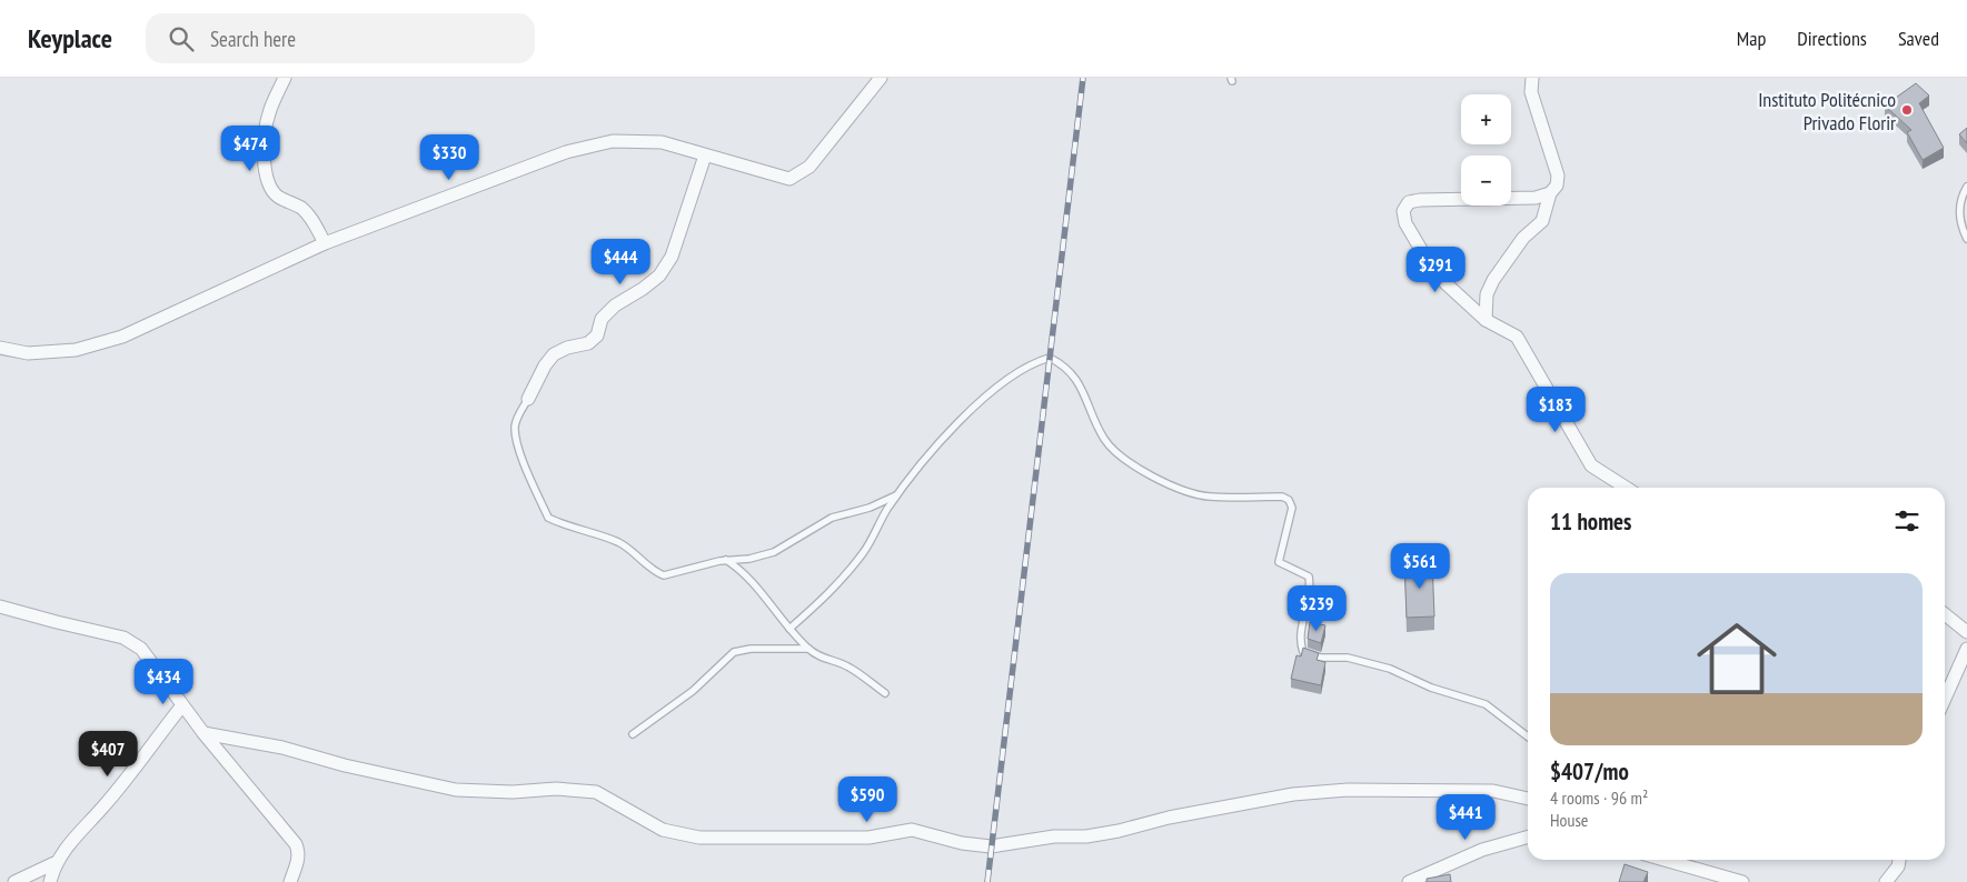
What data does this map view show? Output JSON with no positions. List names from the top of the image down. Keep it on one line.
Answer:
{"places":["Instituto Politécnico Privado Florir"],"page":{"header":"Keyplace","search":"Search here","nav":["Map","Directions","Saved"],"map_buttons":["+","−"],"price":["$474","$330","$444","$291","$183","$561","$239","$434","$407","$590","$441"],"heading":"11 homes","list":[{"name":"$407/mo","note":"4 rooms · 96 m² · House"}]}}
